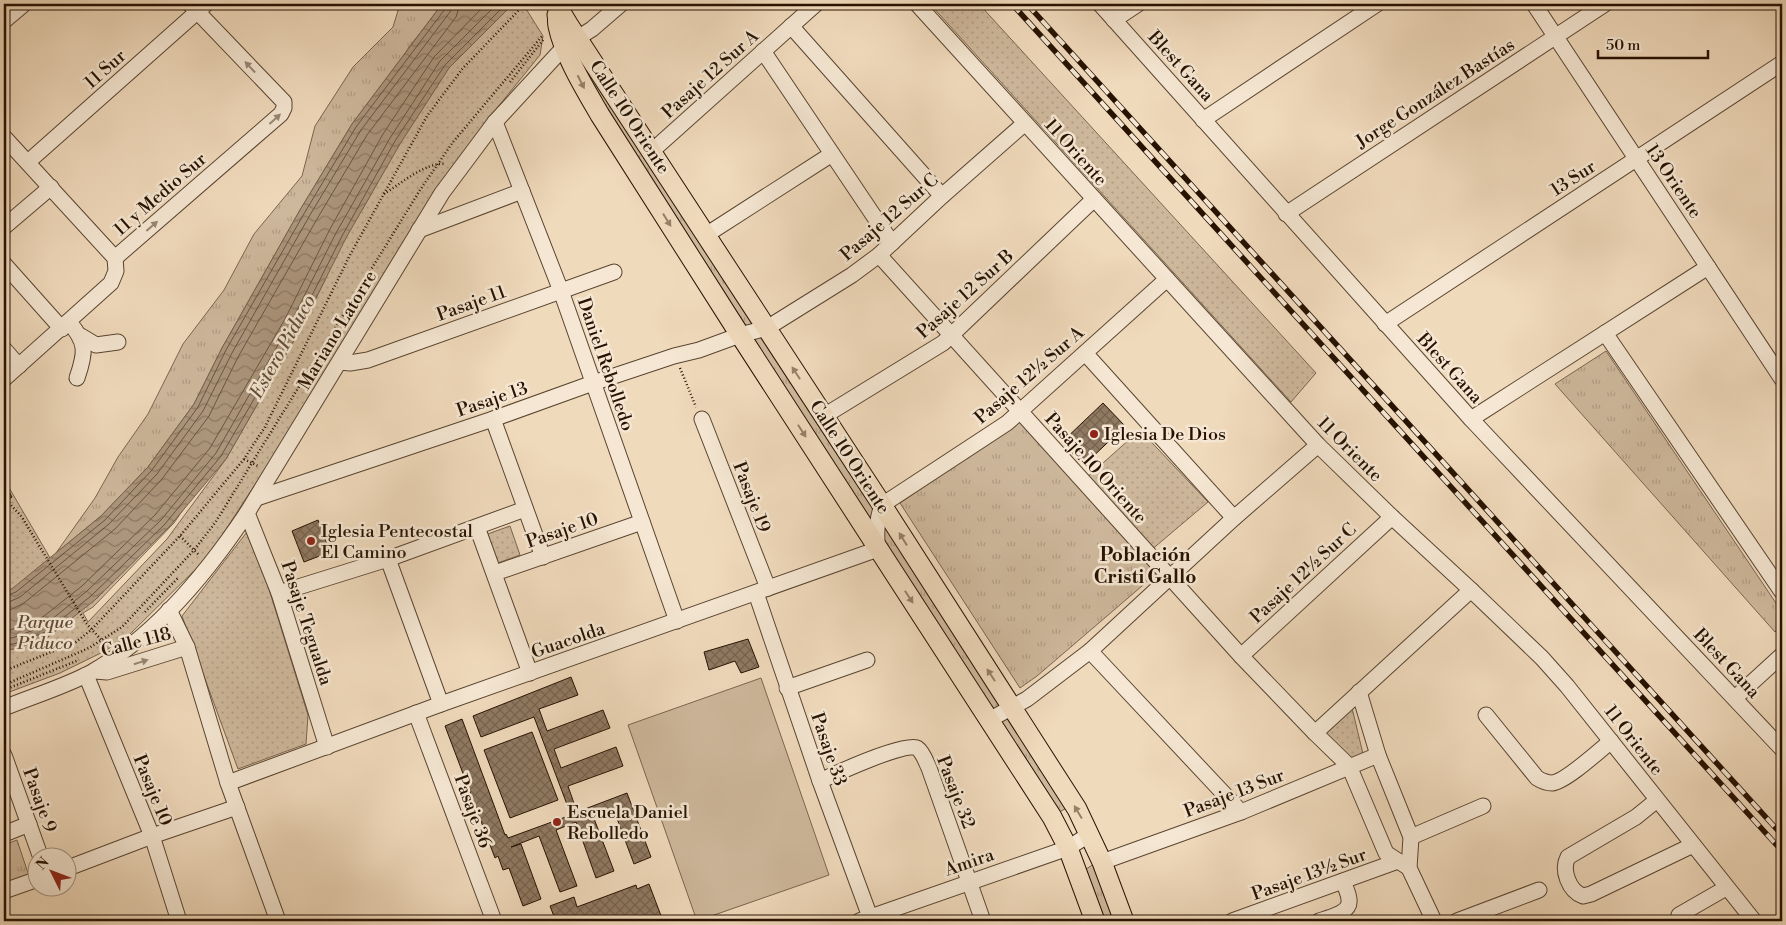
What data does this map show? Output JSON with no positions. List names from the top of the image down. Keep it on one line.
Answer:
{"streets":{"main road":["Calle 10 Oriente"],"street":["Blest Gana","11 Sur","Pasaje 12 Sur A","Jorge González Bastías","11 Oriente","13 Sur","13 Oriente","11 y Medio Sur","Pasaje 12 Sur C","Pasaje 12 Sur B","Pasaje 11","Mariano Latorre","Daniel Rebolledo","Pasaje 12½ Sur A","Pasaje 13","Pasaje 10 Oriente","Pasaje 19","Pasaje 10","Pasaje 12½ Sur C","Pasaje Tegualda","Guacolda","Calle 118","Pasaje 33","Pasaje 32","Pasaje 13 Sur","Pasaje 9","Pasaje 36","Amira","Pasaje 13½ Sur"]},"crossings":[["Blest Gana","Jorge González Bastías"],["Blest Gana","13 Sur"],["11 Sur","11 y Medio Sur"],["Pasaje 12 Sur A","Calle 10 Oriente"],["Jorge González Bastías","13 Oriente"],["Calle 10 Oriente","Pasaje 12 Sur C"],["Calle 10 Oriente","Pasaje 12 Sur B"],["Calle 10 Oriente","Mariano Latorre"],["Calle 10 Oriente","Pasaje 12½ Sur A"],["Calle 10 Oriente","Pasaje 13"],["Calle 10 Oriente","Guacolda"],["Calle 10 Oriente","Pasaje 13 Sur"],["Calle 10 Oriente","Amira"],["11 Oriente","Pasaje 12 Sur C"],["11 Oriente","Pasaje 12 Sur B"],["11 Oriente","Pasaje 12½ Sur A"],["11 Oriente","Pasaje 12½ Sur C"],["13 Sur","13 Oriente"],["Pasaje 12 Sur C","Pasaje 13"],["Pasaje 12 Sur C","Pasaje 10 Oriente"],["Pasaje 12 Sur B","Pasaje 10 Oriente"],["Pasaje 11","Mariano Latorre"],["Pasaje 11","Daniel Rebolledo"],["Mariano Latorre","Daniel Rebolledo"],["Mariano Latorre","Pasaje 13"],["Mariano Latorre","Pasaje 10"],["Mariano Latorre","Pasaje Tegualda"],["Mariano Latorre","Calle 118"],["Daniel Rebolledo","Pasaje 13"],["Daniel Rebolledo","Pasaje 10"],["Daniel Rebolledo","Guacolda"],["Pasaje 12½ Sur A","Pasaje 10 Oriente"],["Pasaje 10 Oriente","Pasaje 12½ Sur C"],["Pasaje 10 Oriente","Pasaje 13 Sur"],["Pasaje 10 Oriente","Pasaje 13½ Sur"],["Pasaje 19","Guacolda"],["Pasaje 19","Pasaje 33"],["Pasaje 10","Calle 118"],["Pasaje Tegualda","Guacolda"],["Guacolda","Pasaje 33"],["Guacolda","Pasaje 36"],["Pasaje 33","Pasaje 32"],["Pasaje 33","Amira"],["Pasaje 32","Amira"]],"one_way":["Calle 118"],"districts":["Población Cristi Gallo"],"water":["Estero Piduco"],"parks":["Parque Piduco"],"places":["Iglesia De Dios","Iglesia Pentecostal El Camino","Escuela Daniel Rebolledo"],"scale_bar":"50 m","north":"top left"}
